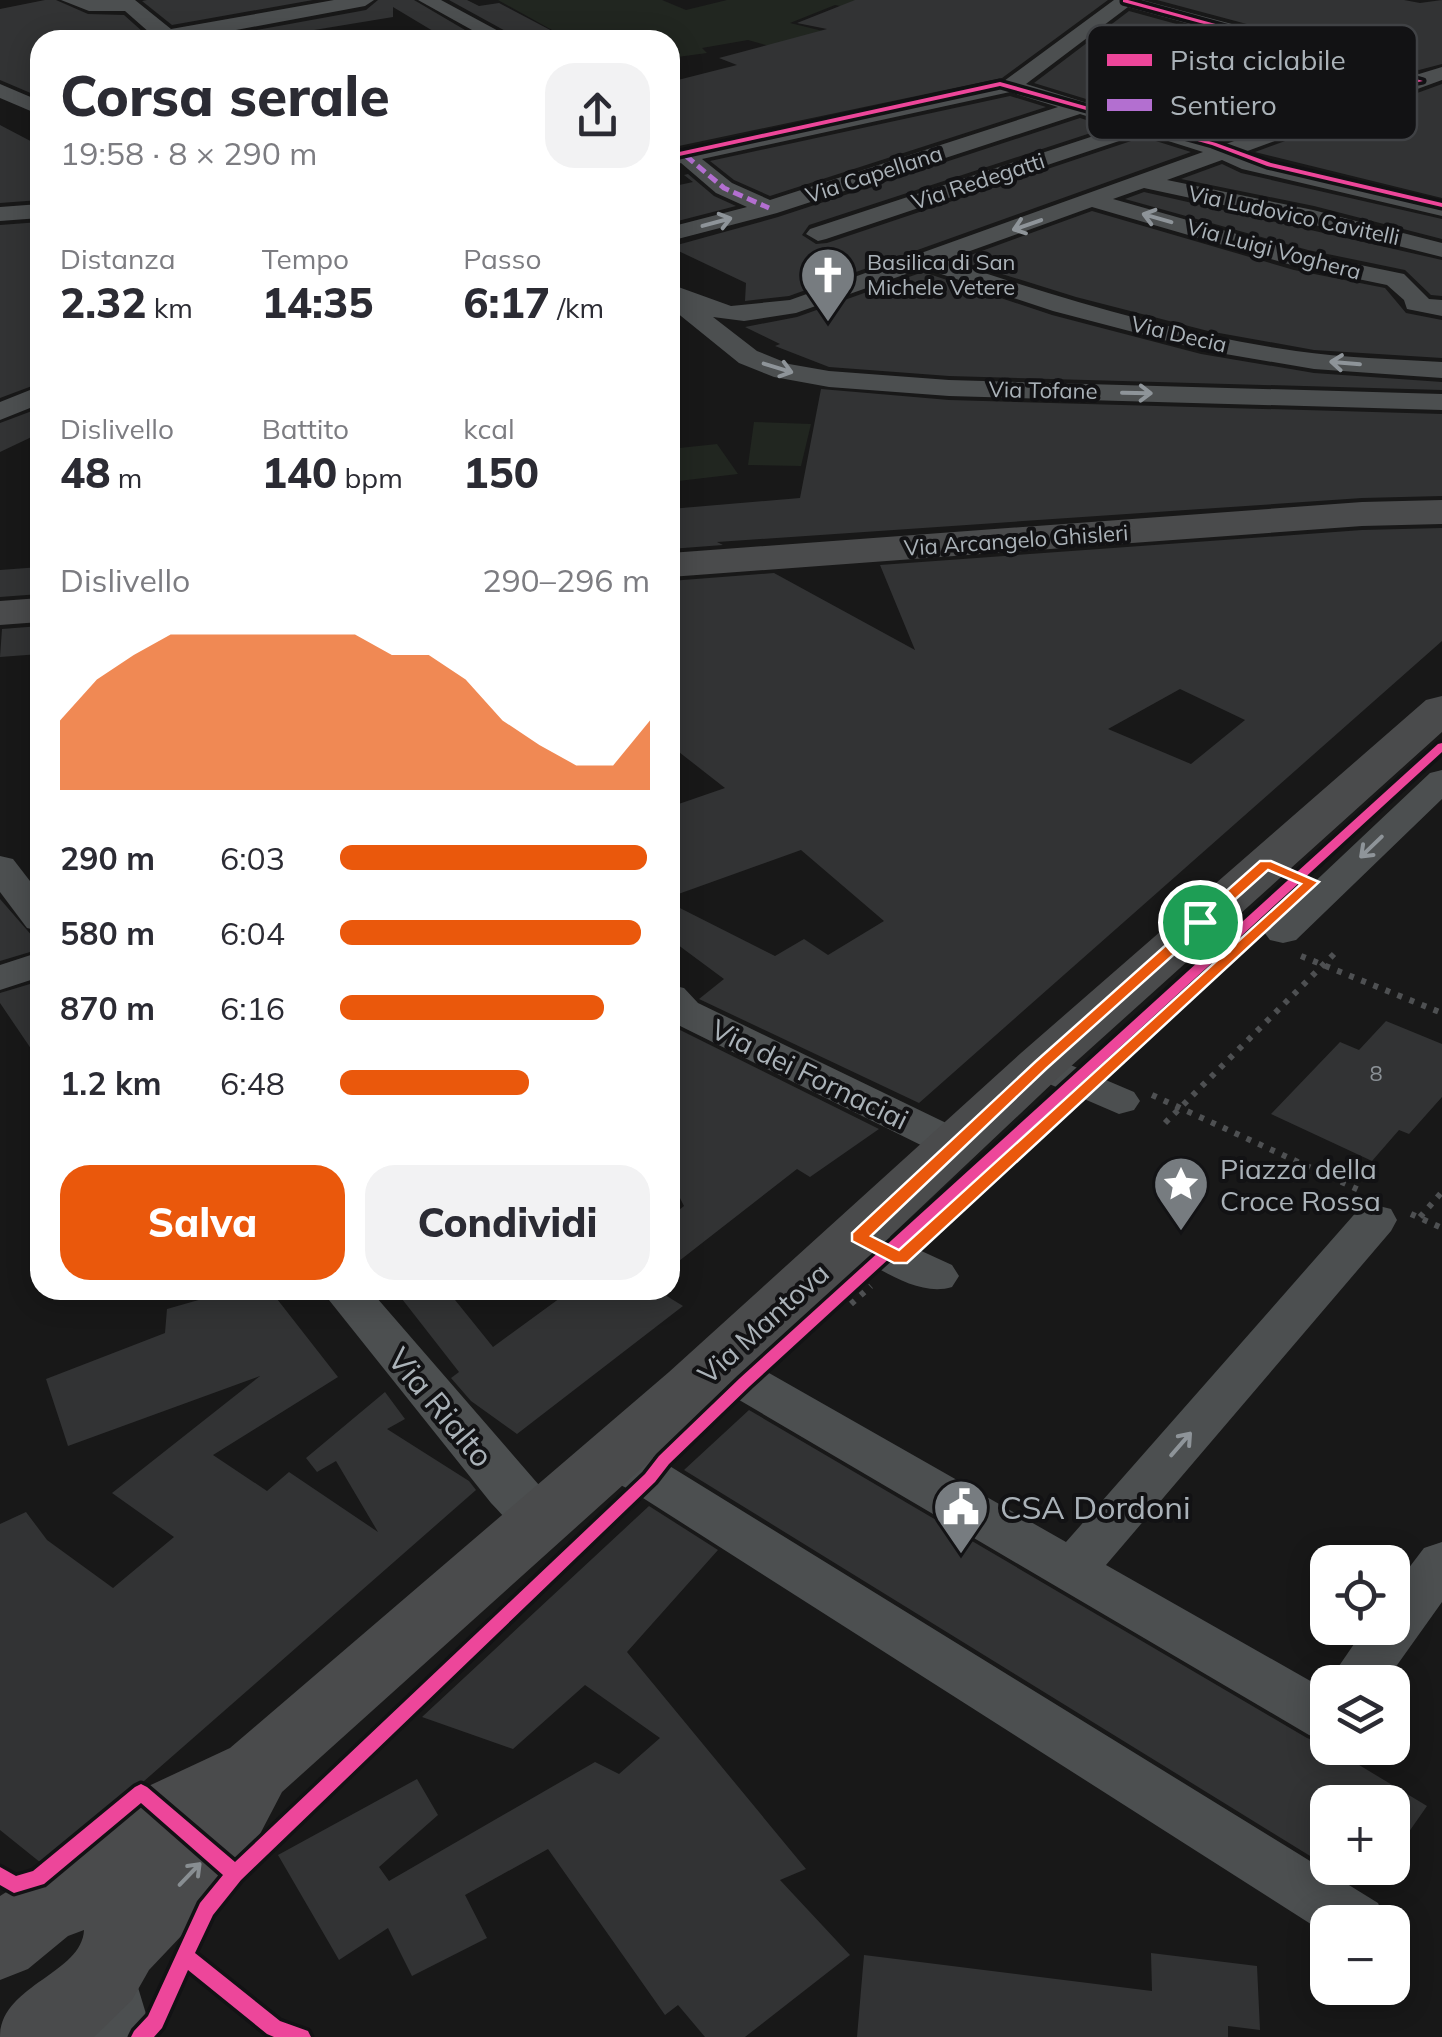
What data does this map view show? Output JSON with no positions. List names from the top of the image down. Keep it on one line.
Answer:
{"streets":{"main road":["Via Arcangelo Ghisleri","Via Mantova"],"street":["Via Capellana","Via Redegatti","Via Ludovico Cavitelli","Via Luigi Voghera","Via Decia","Via Tofane","Via dei Fornaciai","Via Rialto"]},"crossings":[["Via Capellana","Via Decia"],["Via Redegatti","Via Decia"],["Via dei Fornaciai","Via Mantova"],["Via Mantova","Via Rialto"]],"places":{"church":["Basilica di San Michele Vetere"],"place":["Piazza della Croce Rossa"],"public building":["CSA Dordoni"]},"house_numbers":["8"],"legend":["Pista ciclabile","Sentiero"],"page":{"heading":["Corsa serale","19:58 · 8 × 290 m"],"stats":[["Distanza","2.32 km"],["Tempo","14:35"],["Passo","6:17 /km"],["Dislivello","48 m"],["Battito","140 bpm"],["kcal","150"]],"chart":["Dislivello","290–296 m"],"list":[{"name":"290 m","note":"6:03"},{"name":"580 m","note":"6:04"},{"name":"870 m","note":"6:16"},{"name":"1.2 km","note":"6:48"}],"buttons":["Salva","Condividi"],"map_buttons":["+","−"]}}
